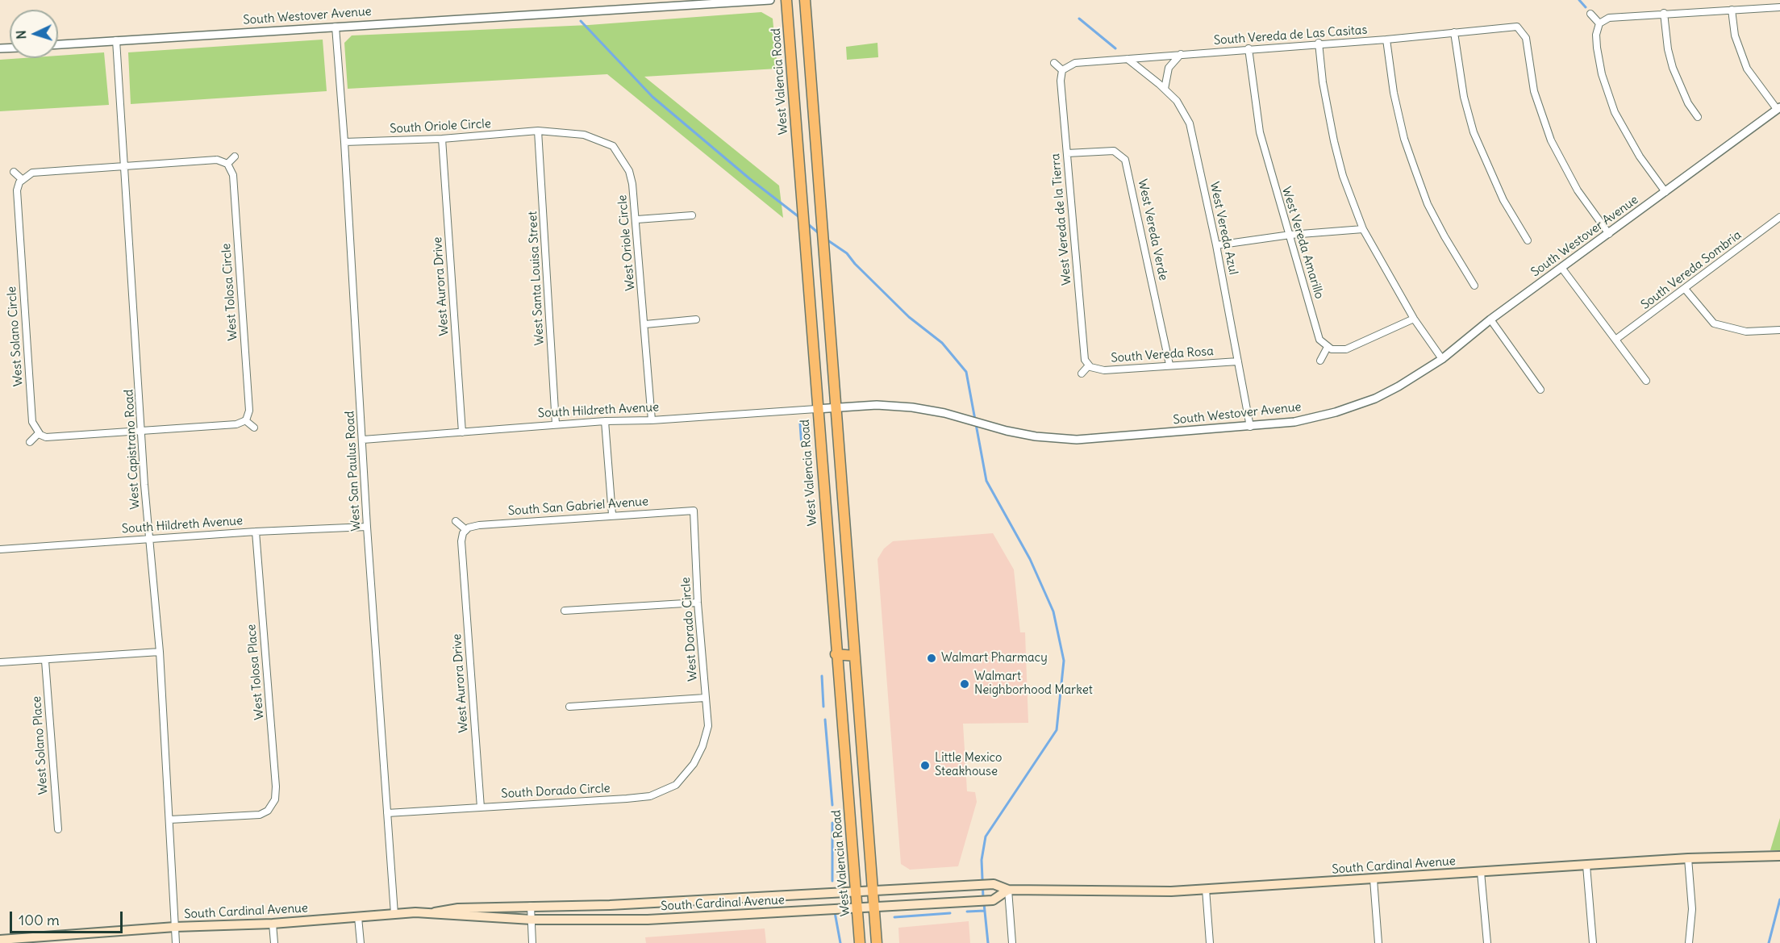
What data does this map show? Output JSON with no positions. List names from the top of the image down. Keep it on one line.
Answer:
{"streets":{"main road":["West Valencia Road","South Cardinal Avenue"],"street":["South Westover Avenue","South Vereda de Las Casitas","South Oriole Circle","West Vereda de la Tierra","West Vereda Azul","West Vereda Verde","West Oriole Circle","West Vereda Amarillo","South Vereda Sombria","West Santa Louisa Street","West Aurora Drive","West Tolosa Circle","West Solano Circle","South Vereda Rosa","South Hildreth Avenue","West Capistrano Road","West San Paulus Road","South San Gabriel Avenue","West Dorado Circle","West Tolosa Place","West Solano Place","South Dorado Circle"]},"crossings":[["South Westover Avenue","South Vereda de Las Casitas"],["South Westover Avenue","West Vereda Azul"],["South Westover Avenue","South Hildreth Avenue"],["South Westover Avenue","West Capistrano Road"],["South Westover Avenue","West San Paulus Road"],["South Vereda de Las Casitas","West Vereda de la Tierra"],["South Vereda de Las Casitas","West Vereda Azul"],["South Vereda de Las Casitas","West Vereda Amarillo"],["West Valencia Road","South Hildreth Avenue"],["West Valencia Road","South Cardinal Avenue"],["South Oriole Circle","West Oriole Circle"],["South Oriole Circle","West Santa Louisa Street"],["South Oriole Circle","West Aurora Drive"],["South Oriole Circle","West San Paulus Road"],["West Vereda de la Tierra","West Vereda Verde"],["West Vereda de la Tierra","South Vereda Rosa"],["West Vereda Azul","South Vereda Rosa"],["West Vereda Verde","South Vereda Rosa"],["West Oriole Circle","West Santa Louisa Street"],["West Oriole Circle","South Hildreth Avenue"],["West Santa Louisa Street","South Hildreth Avenue"],["West Aurora Drive","South Hildreth Avenue"],["West Aurora Drive","South San Gabriel Avenue"],["West Aurora Drive","South Dorado Circle"],["South Hildreth Avenue","West Capistrano Road"],["South Hildreth Avenue","West San Paulus Road"],["South Hildreth Avenue","West Tolosa Place"],["West Capistrano Road","West Tolosa Place"],["West Capistrano Road","South Cardinal Avenue"],["West San Paulus Road","South Dorado Circle"],["West San Paulus Road","South Cardinal Avenue"],["South San Gabriel Avenue","West Dorado Circle"],["West Dorado Circle","South Dorado Circle"]],"places":["Walmart Pharmacy","Walmart Neighborhood Market","Little Mexico Steakhouse"],"scale_bar":"100 m","north":"left"}
